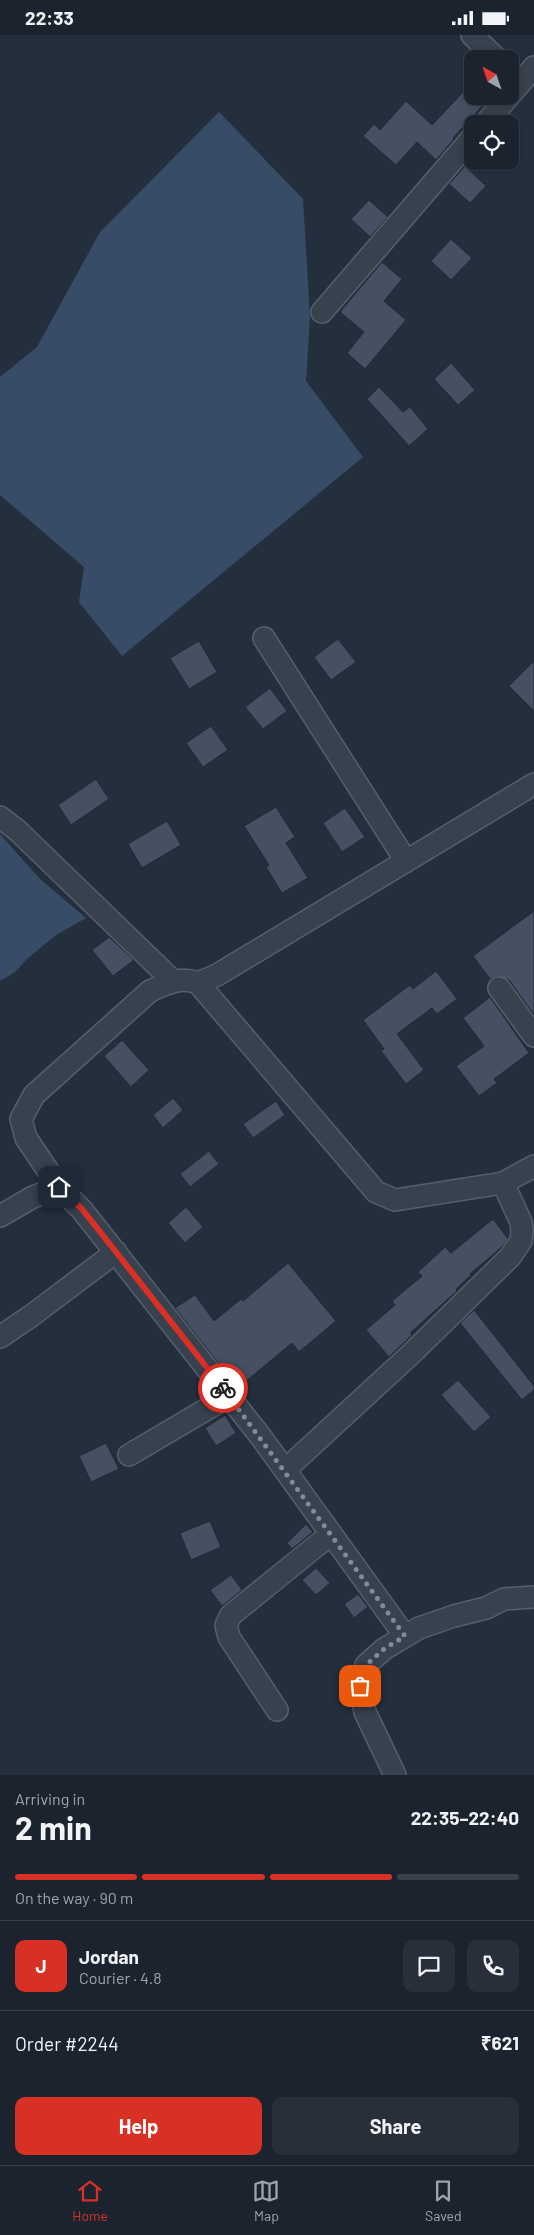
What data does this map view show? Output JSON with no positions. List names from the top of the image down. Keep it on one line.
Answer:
{"north":"top left","page":{"status":"22:33","heading":["2 min","Arriving in","22:35–22:40"],"panel":["Jordan","Courier · 4.8","Order #2244","₹621"],"bar":"On the way · 90 m","round":"J","buttons":["Help","Share"],"tabs":["Home","Map","Saved"]}}
